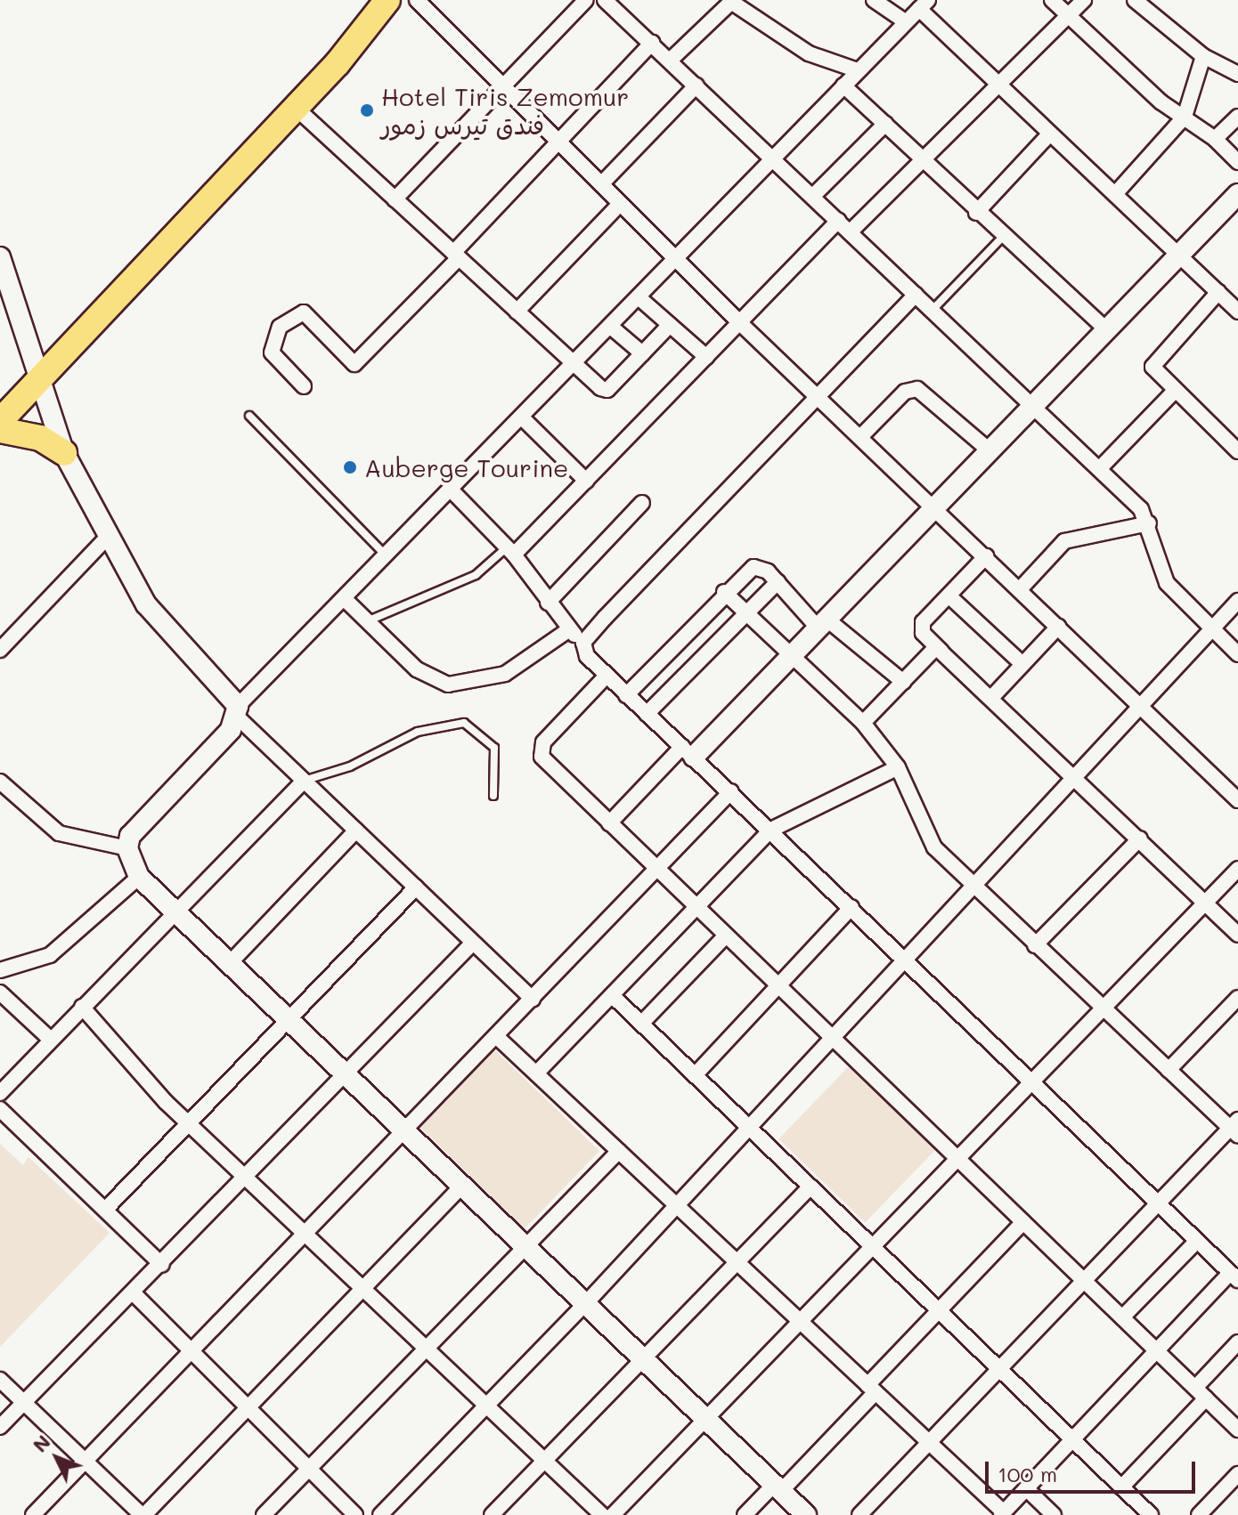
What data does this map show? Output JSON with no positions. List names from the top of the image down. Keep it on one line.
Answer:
{"places":["Hotel Tiris Zemomur فندق تيرس زمور","Auberge Tourine"],"scale_bar":"100 m","north":"top left"}
